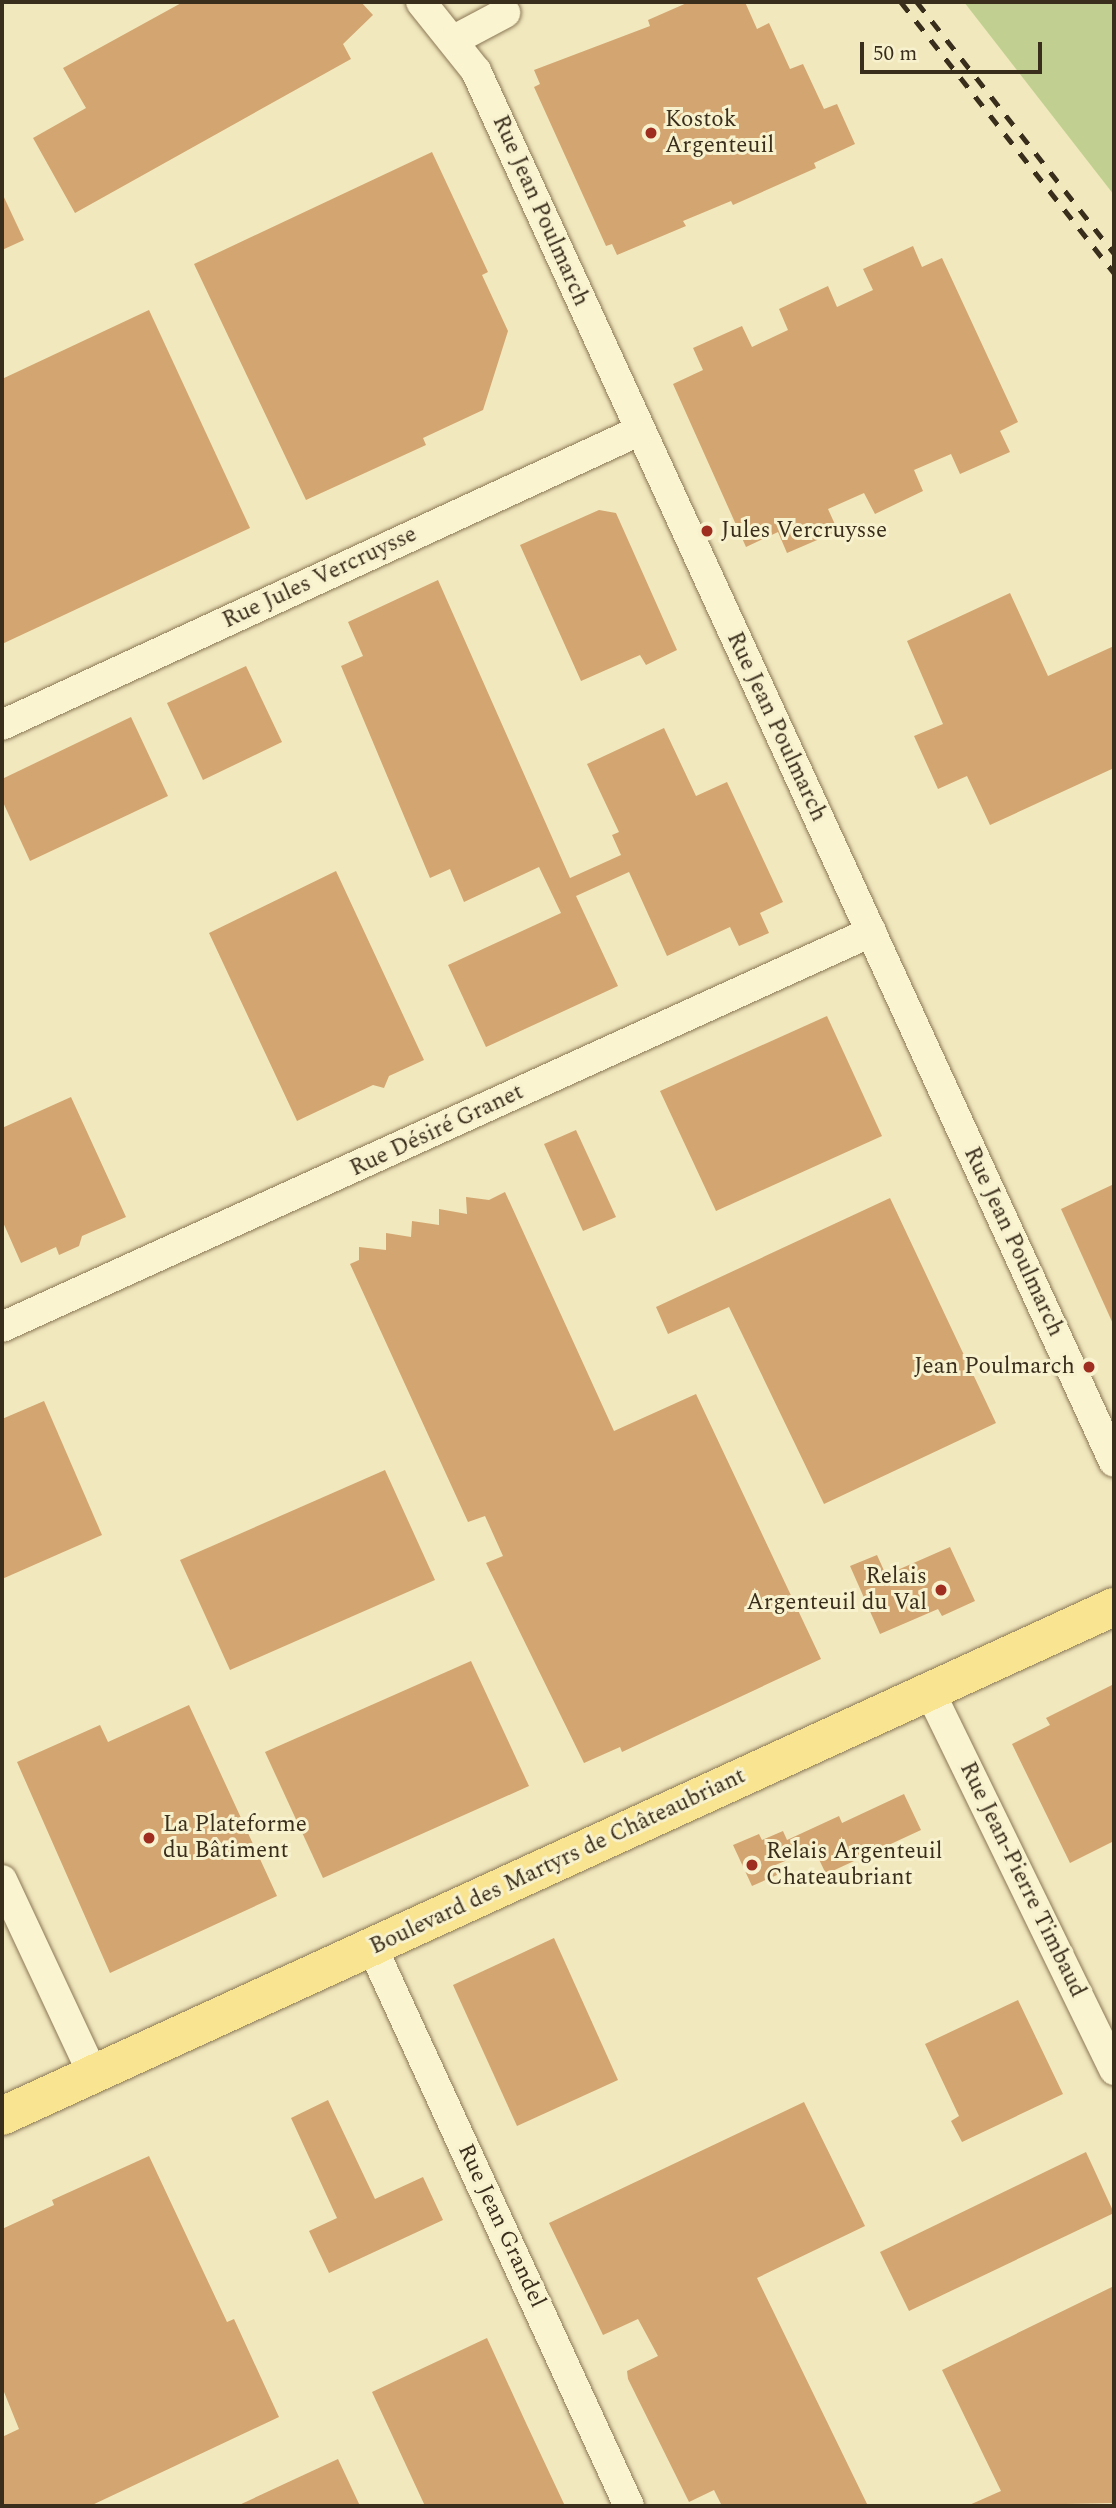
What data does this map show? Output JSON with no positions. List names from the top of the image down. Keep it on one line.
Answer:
{"streets":{"main road":["Boulevard des Martyrs de Châteaubriant"],"street":["Rue Jean Poulmarch","Rue Jules Vercruysse","Rue Désiré Granet","Rue Jean-Pierre Timbaud","Rue Jean Grandel"]},"crossings":[["Rue Jean Poulmarch","Rue Jules Vercruysse"],["Rue Jean Poulmarch","Rue Désiré Granet"],["Boulevard des Martyrs de Châteaubriant","Rue Jean-Pierre Timbaud"],["Boulevard des Martyrs de Châteaubriant","Rue Jean Grandel"]],"places":["Kostok Argenteuil","Jules Vercruysse","Jean Poulmarch","Relais Argenteuil du Val","La Plateforme du Bâtiment","Relais Argenteuil Chateaubriant"],"scale_bar":"50 m"}
